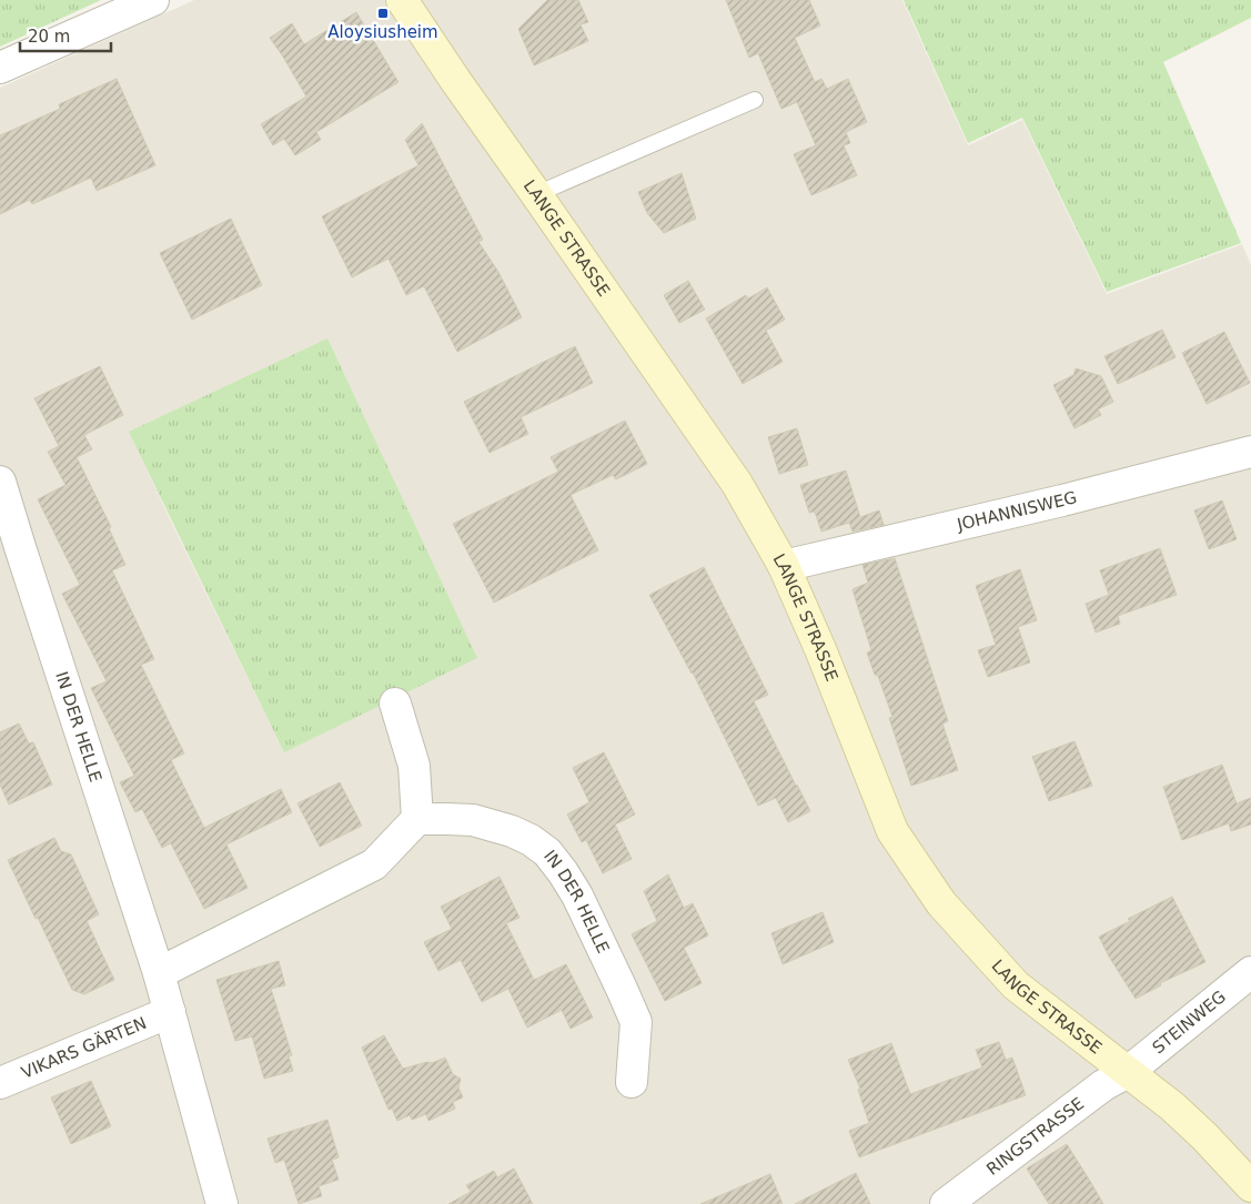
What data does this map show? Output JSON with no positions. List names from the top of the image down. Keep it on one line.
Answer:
{"streets":{"main road":["LANGE STRASSE"],"street":["JOHANNISWEG","IN DER HELLE","STEINWEG","VIKARS GÄRTEN","RINGSTRASSE"]},"crossings":[["LANGE STRASSE","JOHANNISWEG"],["LANGE STRASSE","STEINWEG"],["LANGE STRASSE","RINGSTRASSE"],["IN DER HELLE","VIKARS GÄRTEN"],["STEINWEG","RINGSTRASSE"]],"places":{"transit":["Aloysiusheim"]},"scale_bar":"20 m"}
